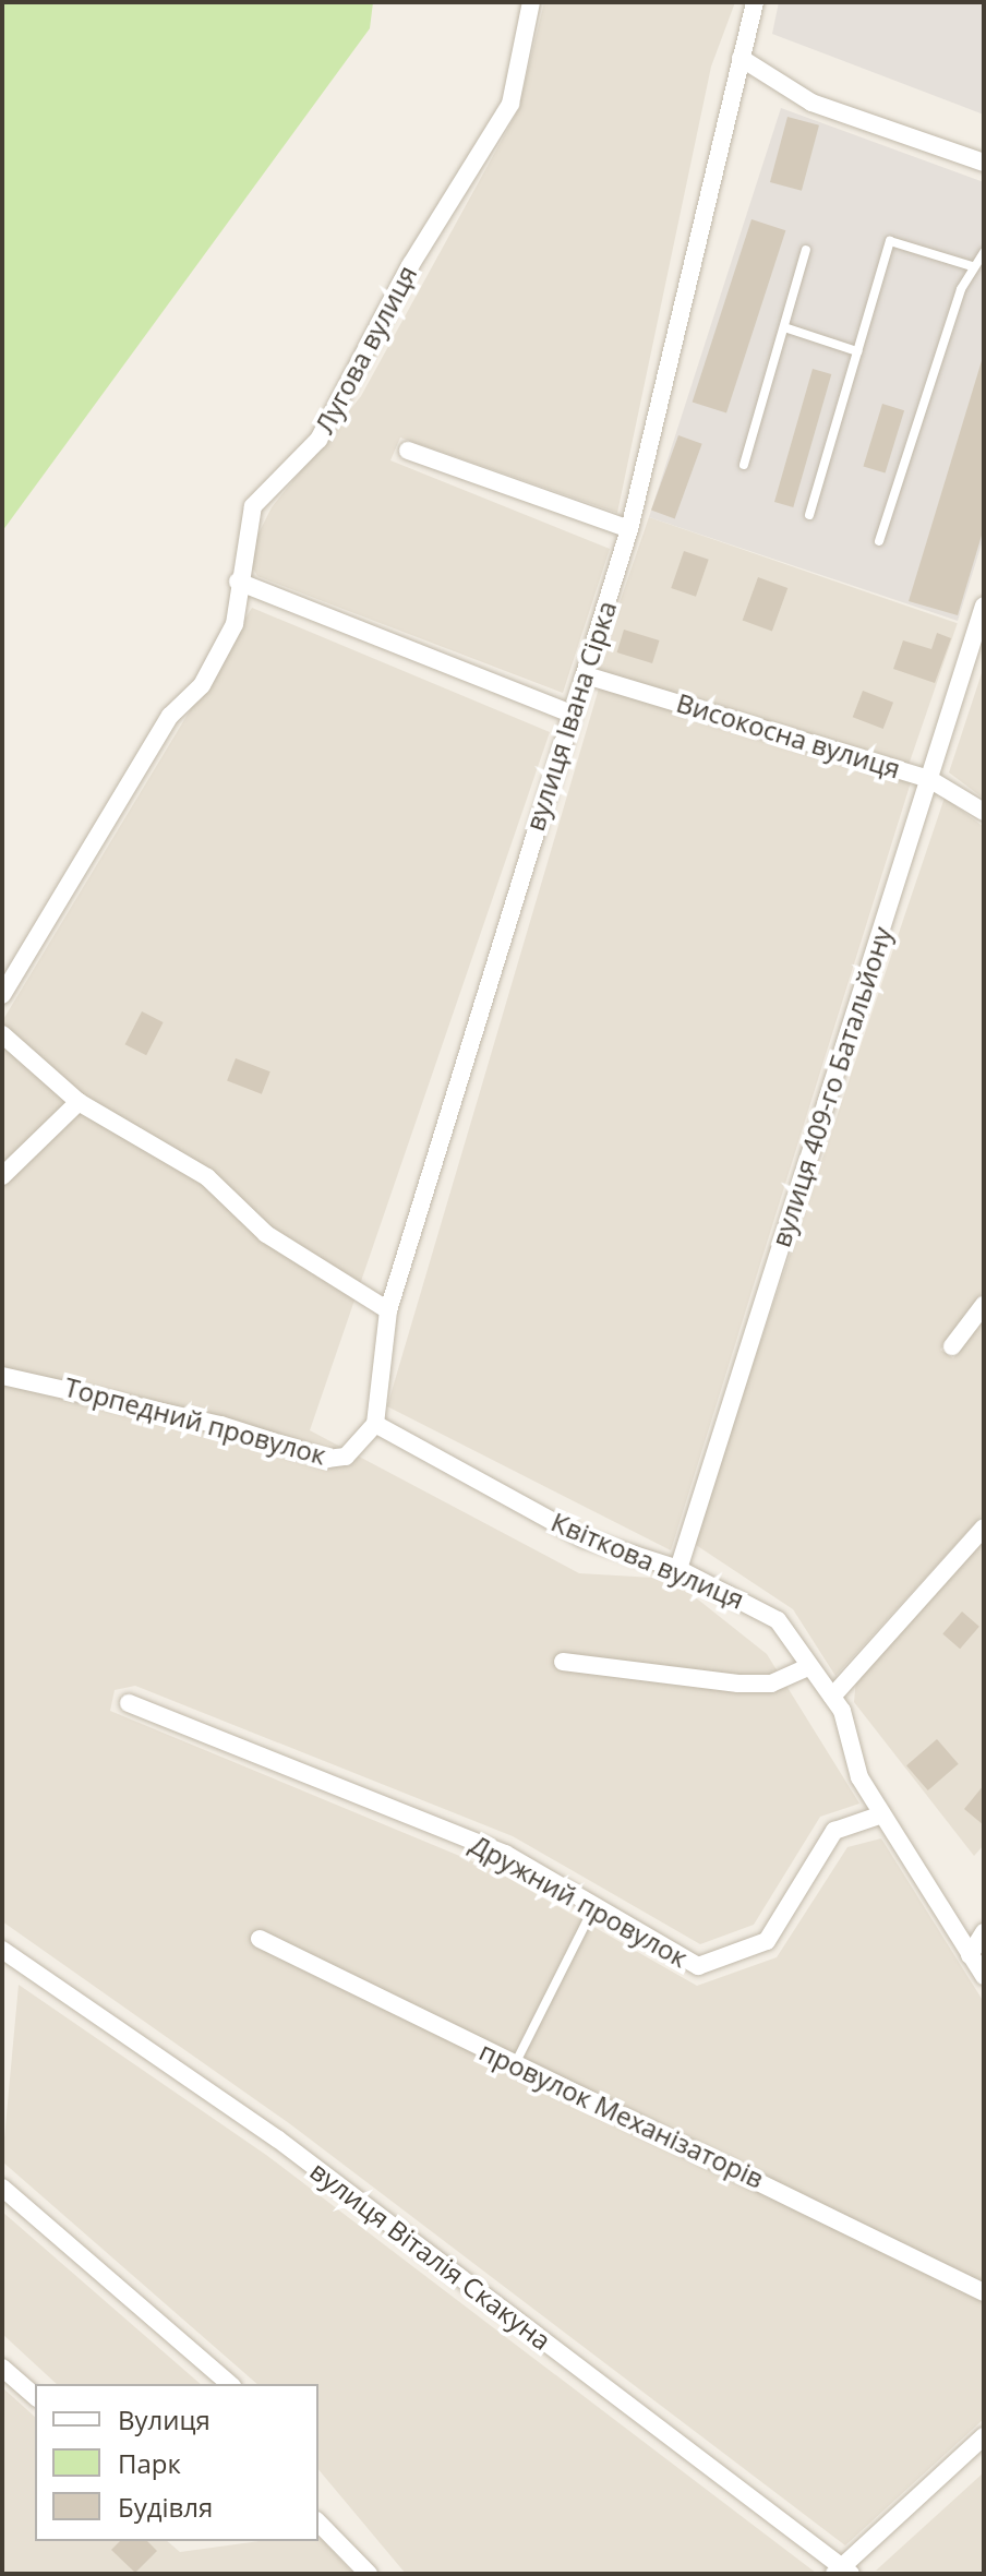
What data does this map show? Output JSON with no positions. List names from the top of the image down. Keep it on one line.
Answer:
{"streets":{"street":["Лугова вулиця","вулиця Івана Сірка","Високосна вулиця","вулиця 409-го Батальйону","Торпедний провулок","Квіткова вулиця","Дружний провулок","провулок Механізаторів","вулиця Віталія Скакуна"]},"crossings":[["вулиця Івана Сірка","Високосна вулиця"],["вулиця Івана Сірка","Торпедний провулок"],["вулиця Івана Сірка","Квіткова вулиця"],["Високосна вулиця","вулиця 409-го Батальйону"],["вулиця 409-го Батальйону","Квіткова вулиця"],["Торпедний провулок","Квіткова вулиця"],["Квіткова вулиця","Дружний провулок"]],"legend":["Вулиця","Парк","Будівля"]}
